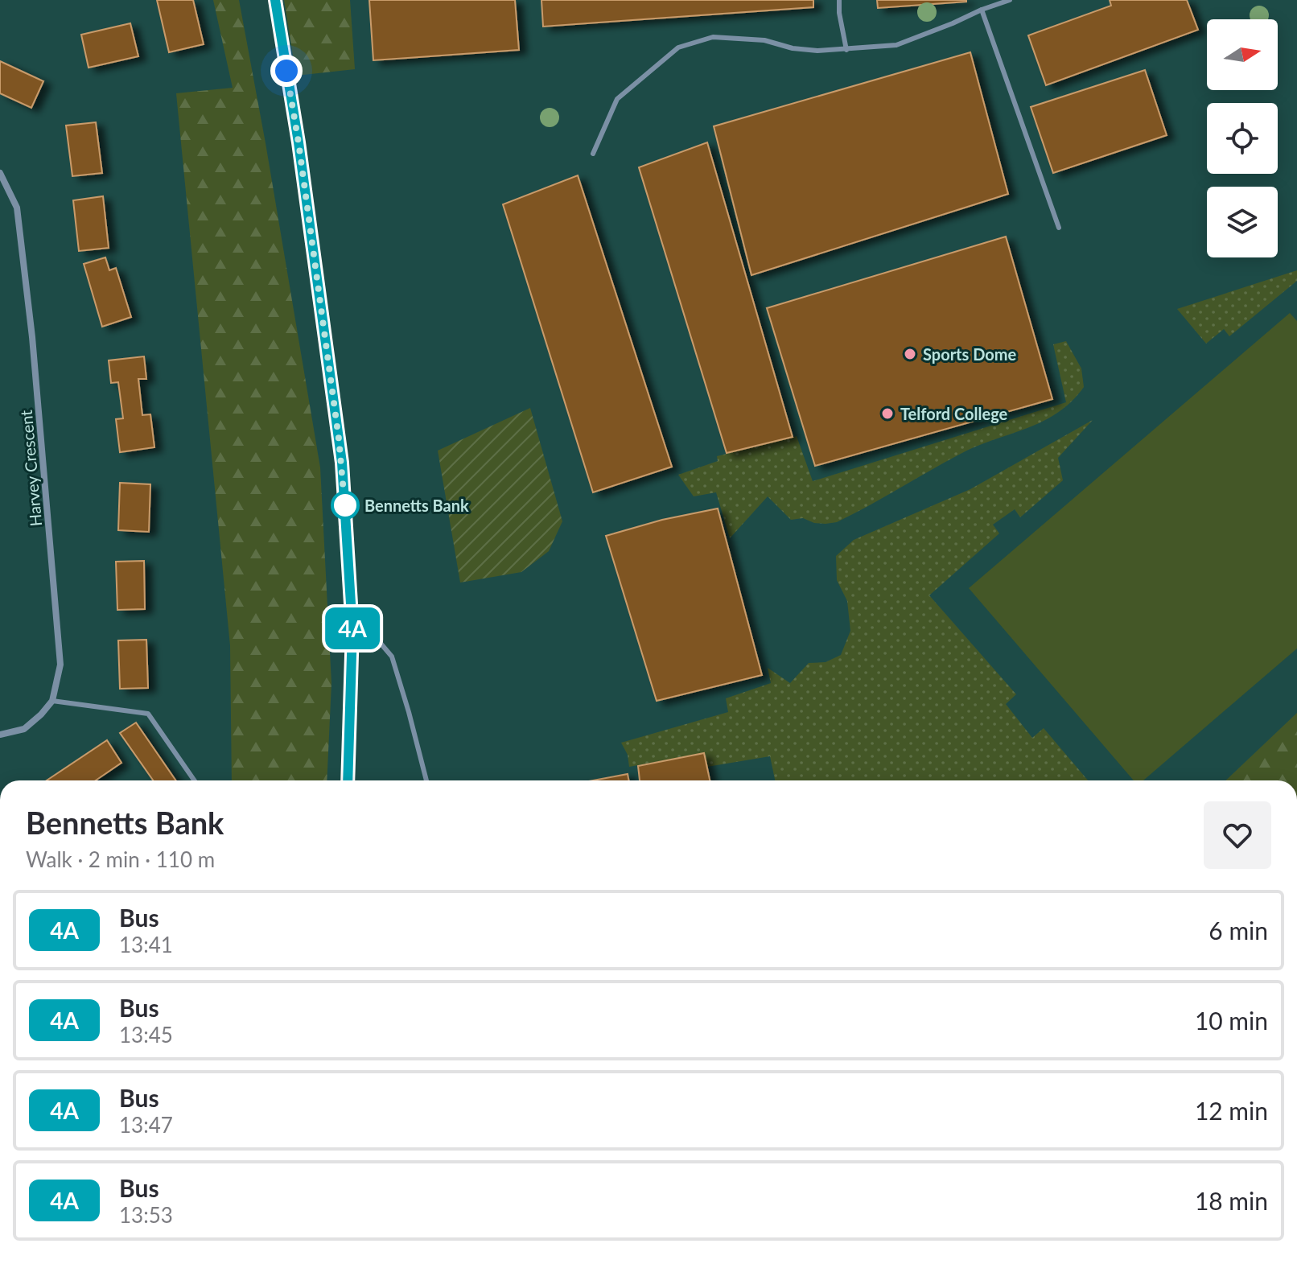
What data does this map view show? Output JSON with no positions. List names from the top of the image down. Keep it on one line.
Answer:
{"streets":{"street":["Harvey Crescent"]},"places":["Sports Dome","Telford College","Bennetts Bank"],"lines":["bus line 4A"],"north":"right","page":{"on_map":"4A","heading":["Bennetts Bank","Walk · 2 min · 110 m"],"list":[{"mark":"4A","name":"Bus","note":"13:41","value":"6 min"},{"mark":"4A","name":"Bus","note":"13:45","value":"10 min"},{"mark":"4A","name":"Bus","note":"13:47","value":"12 min"},{"mark":"4A","name":"Bus","note":"13:53","value":"18 min"}]}}
